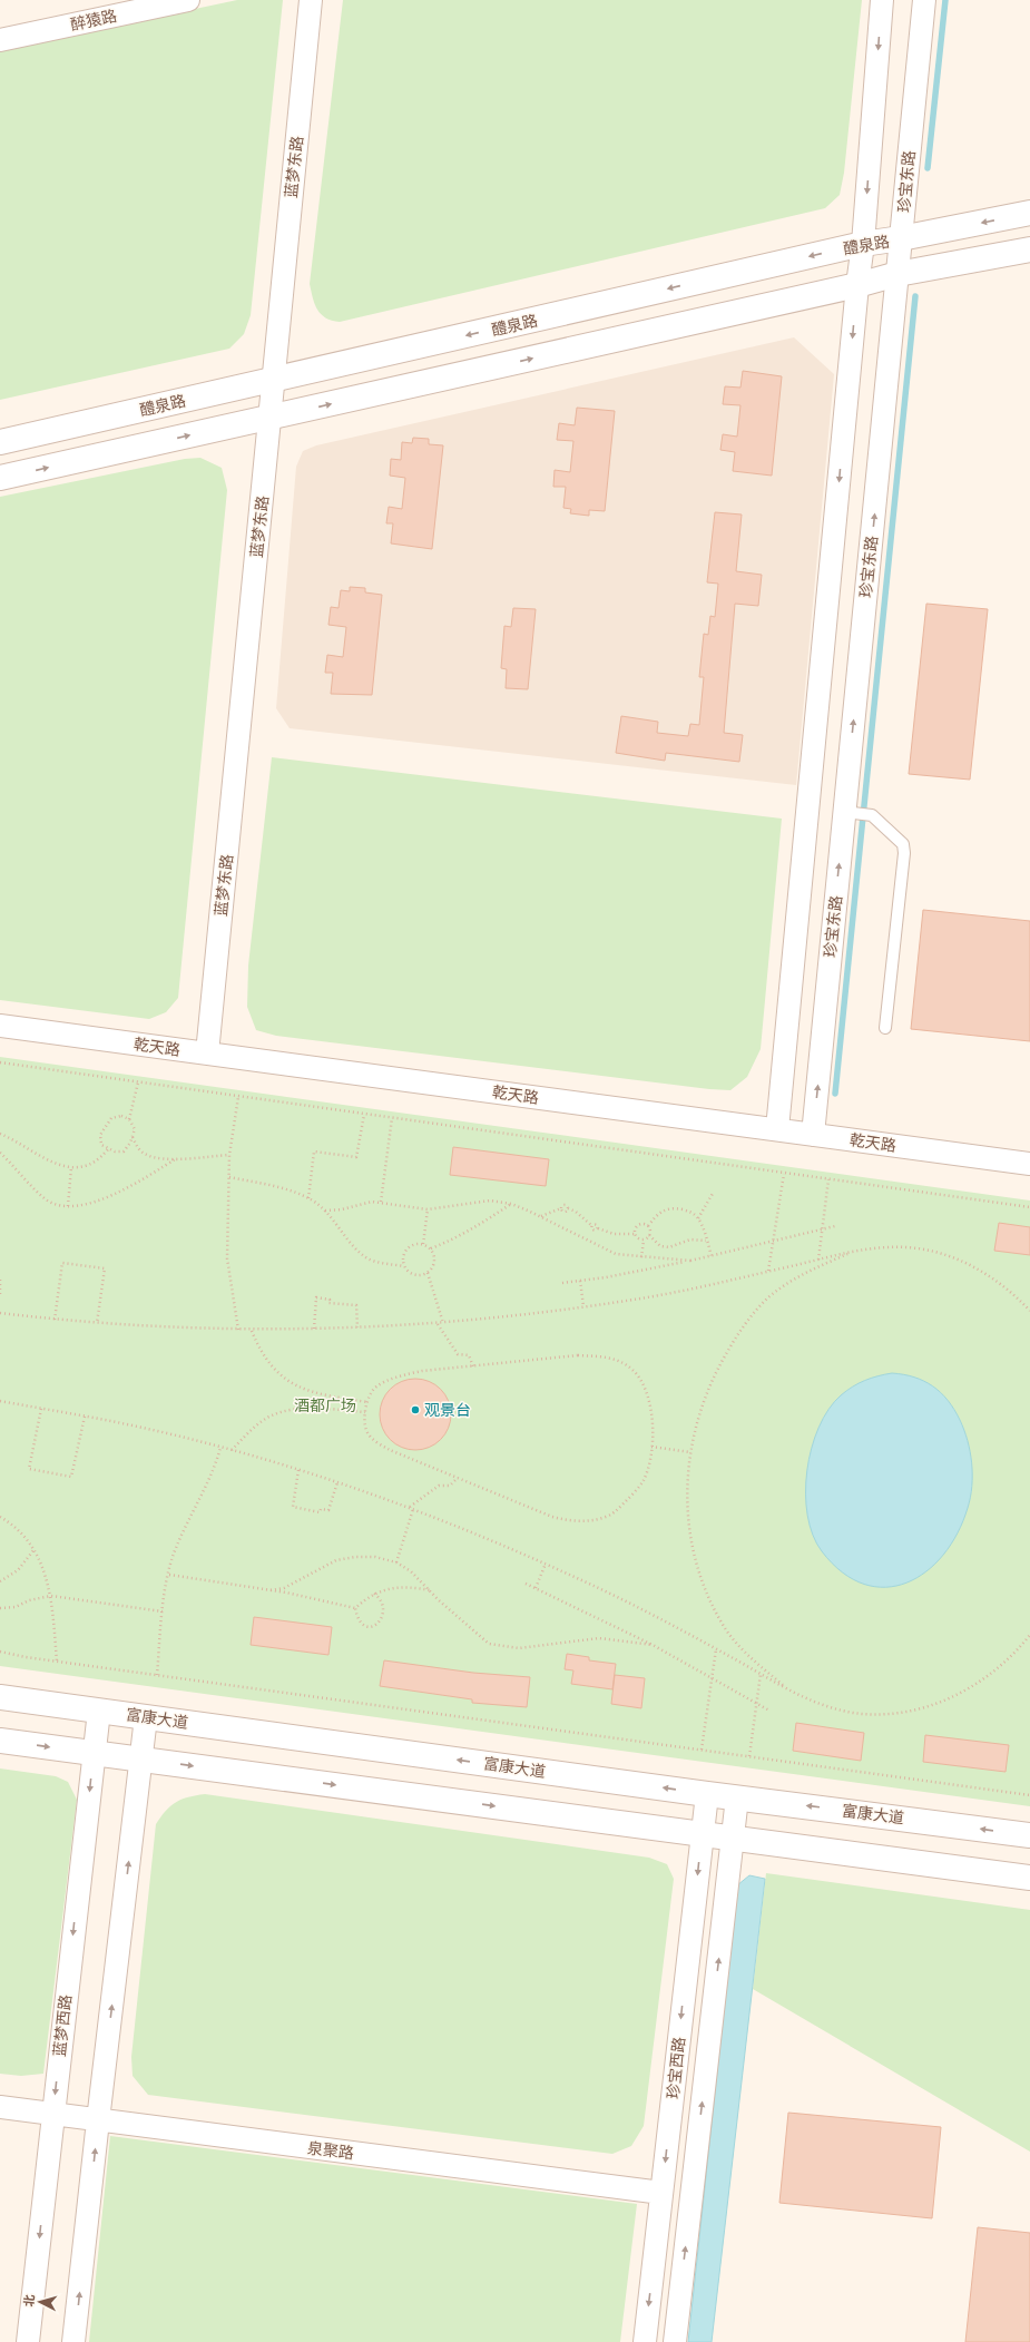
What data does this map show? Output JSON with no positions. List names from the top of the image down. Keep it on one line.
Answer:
{"streets":{"street":["醉猿路","蓝梦东路","珍宝东路","醴泉路","乾天路","富康大道","蓝梦西路","珍宝西路","泉聚路"]},"crossings":[["蓝梦东路","醴泉路"],["蓝梦东路","乾天路"],["珍宝东路","醴泉路"],["珍宝东路","乾天路"],["富康大道","蓝梦西路"],["富康大道","珍宝西路"],["蓝梦西路","泉聚路"],["珍宝西路","泉聚路"]],"parks":["酒都广场"],"places":["观景台"],"north":"left"}
